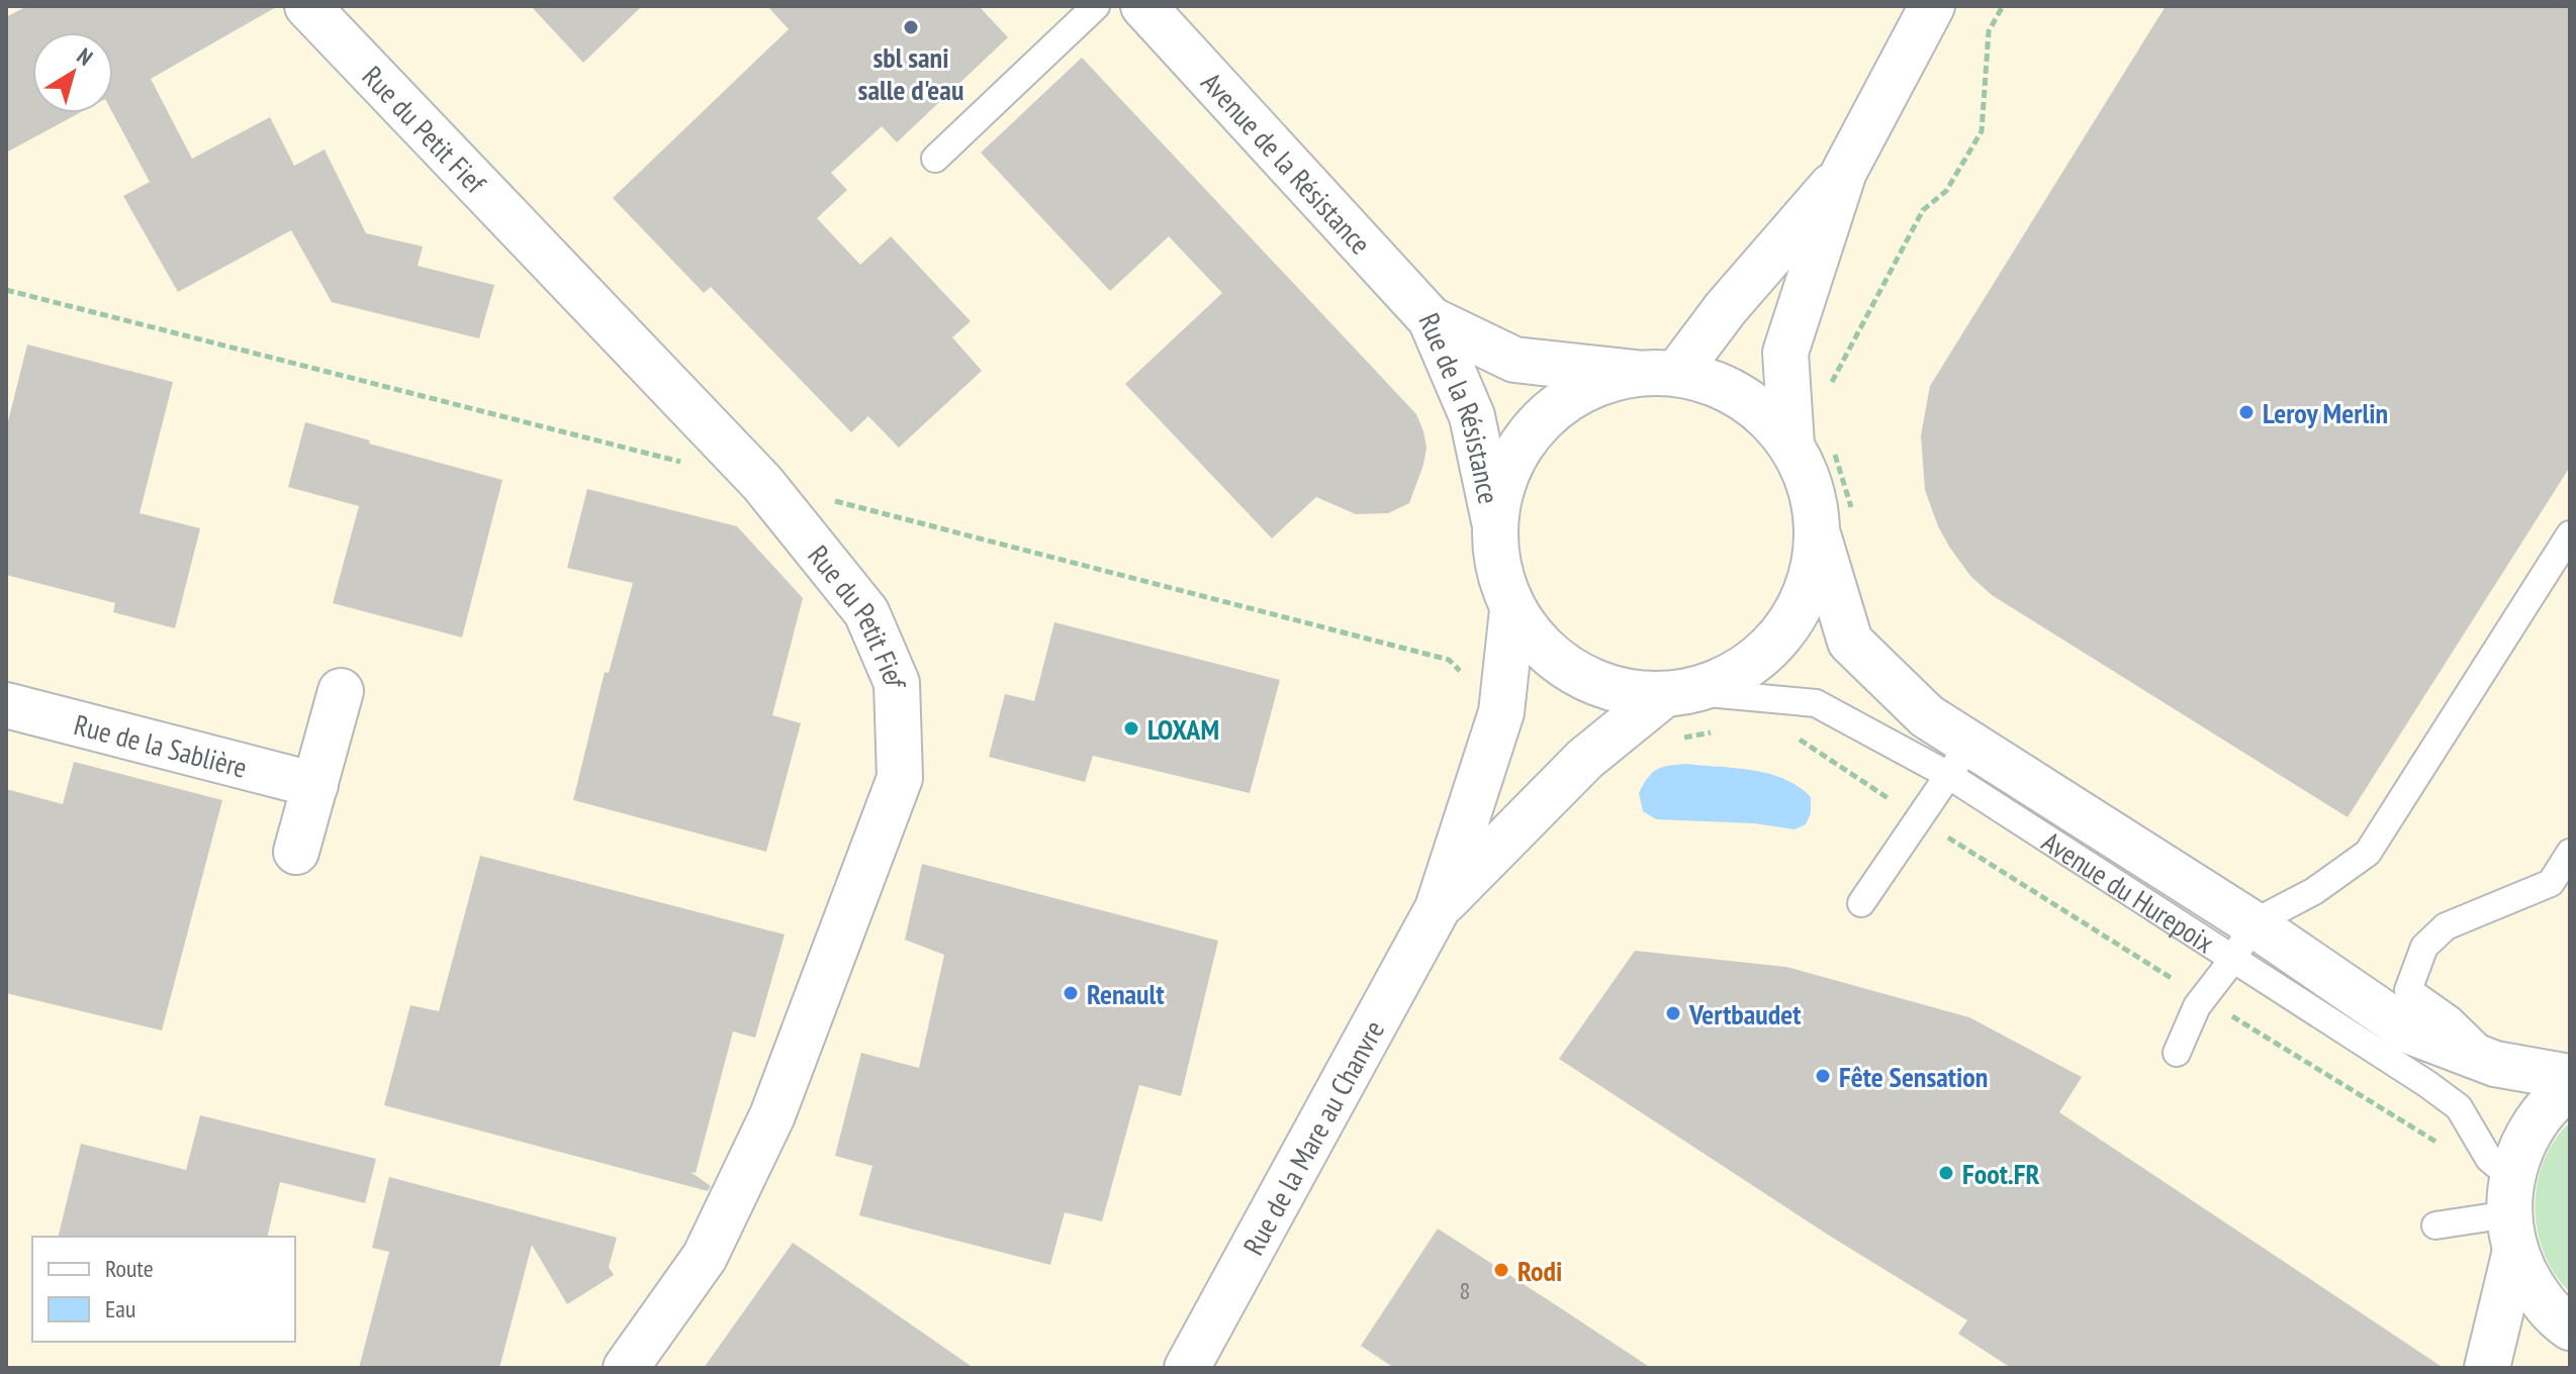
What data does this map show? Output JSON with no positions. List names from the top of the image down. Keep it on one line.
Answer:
{"streets":{"street":["Rue du Petit Fief","Avenue de la Résistance","Rue de la Résistance","Rue de la Sablière","Avenue du Hurepoix","Rue de la Mare au Chanvre"]},"crossings":[["Avenue de la Résistance","Rue de la Résistance"],["Avenue du Hurepoix","Rue de la Mare au Chanvre"]],"places":["sbl sani salle d'eau","Leroy Merlin","LOXAM","Renault","Vertbaudet","Fête Sensation","Foot.FR","Rodi"],"house_numbers":["8"],"legend":["Route","Eau"],"north":"top right"}
